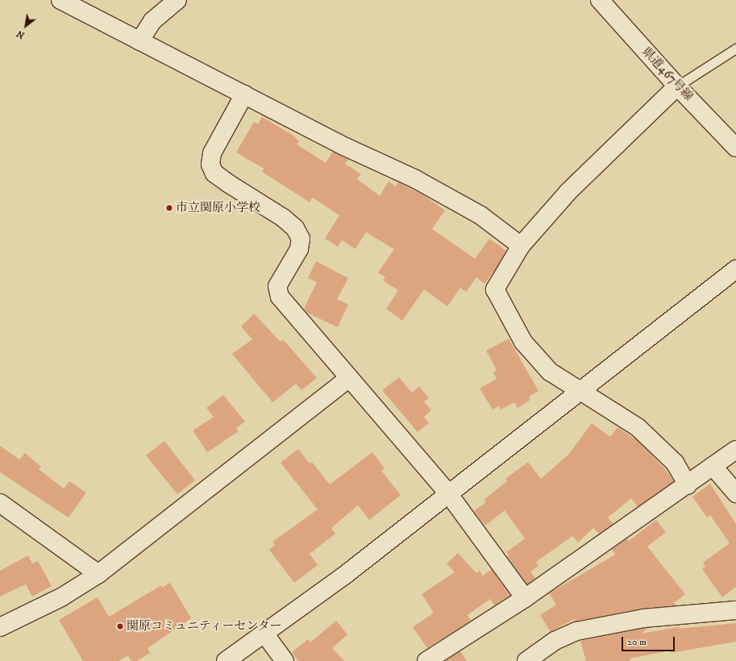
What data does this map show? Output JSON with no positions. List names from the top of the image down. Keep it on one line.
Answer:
{"streets":{"street":["県道467号線"]},"places":["市立関原小学校","関原コミュニティーセンター"],"scale_bar":"20 m","north":"bottom left"}
